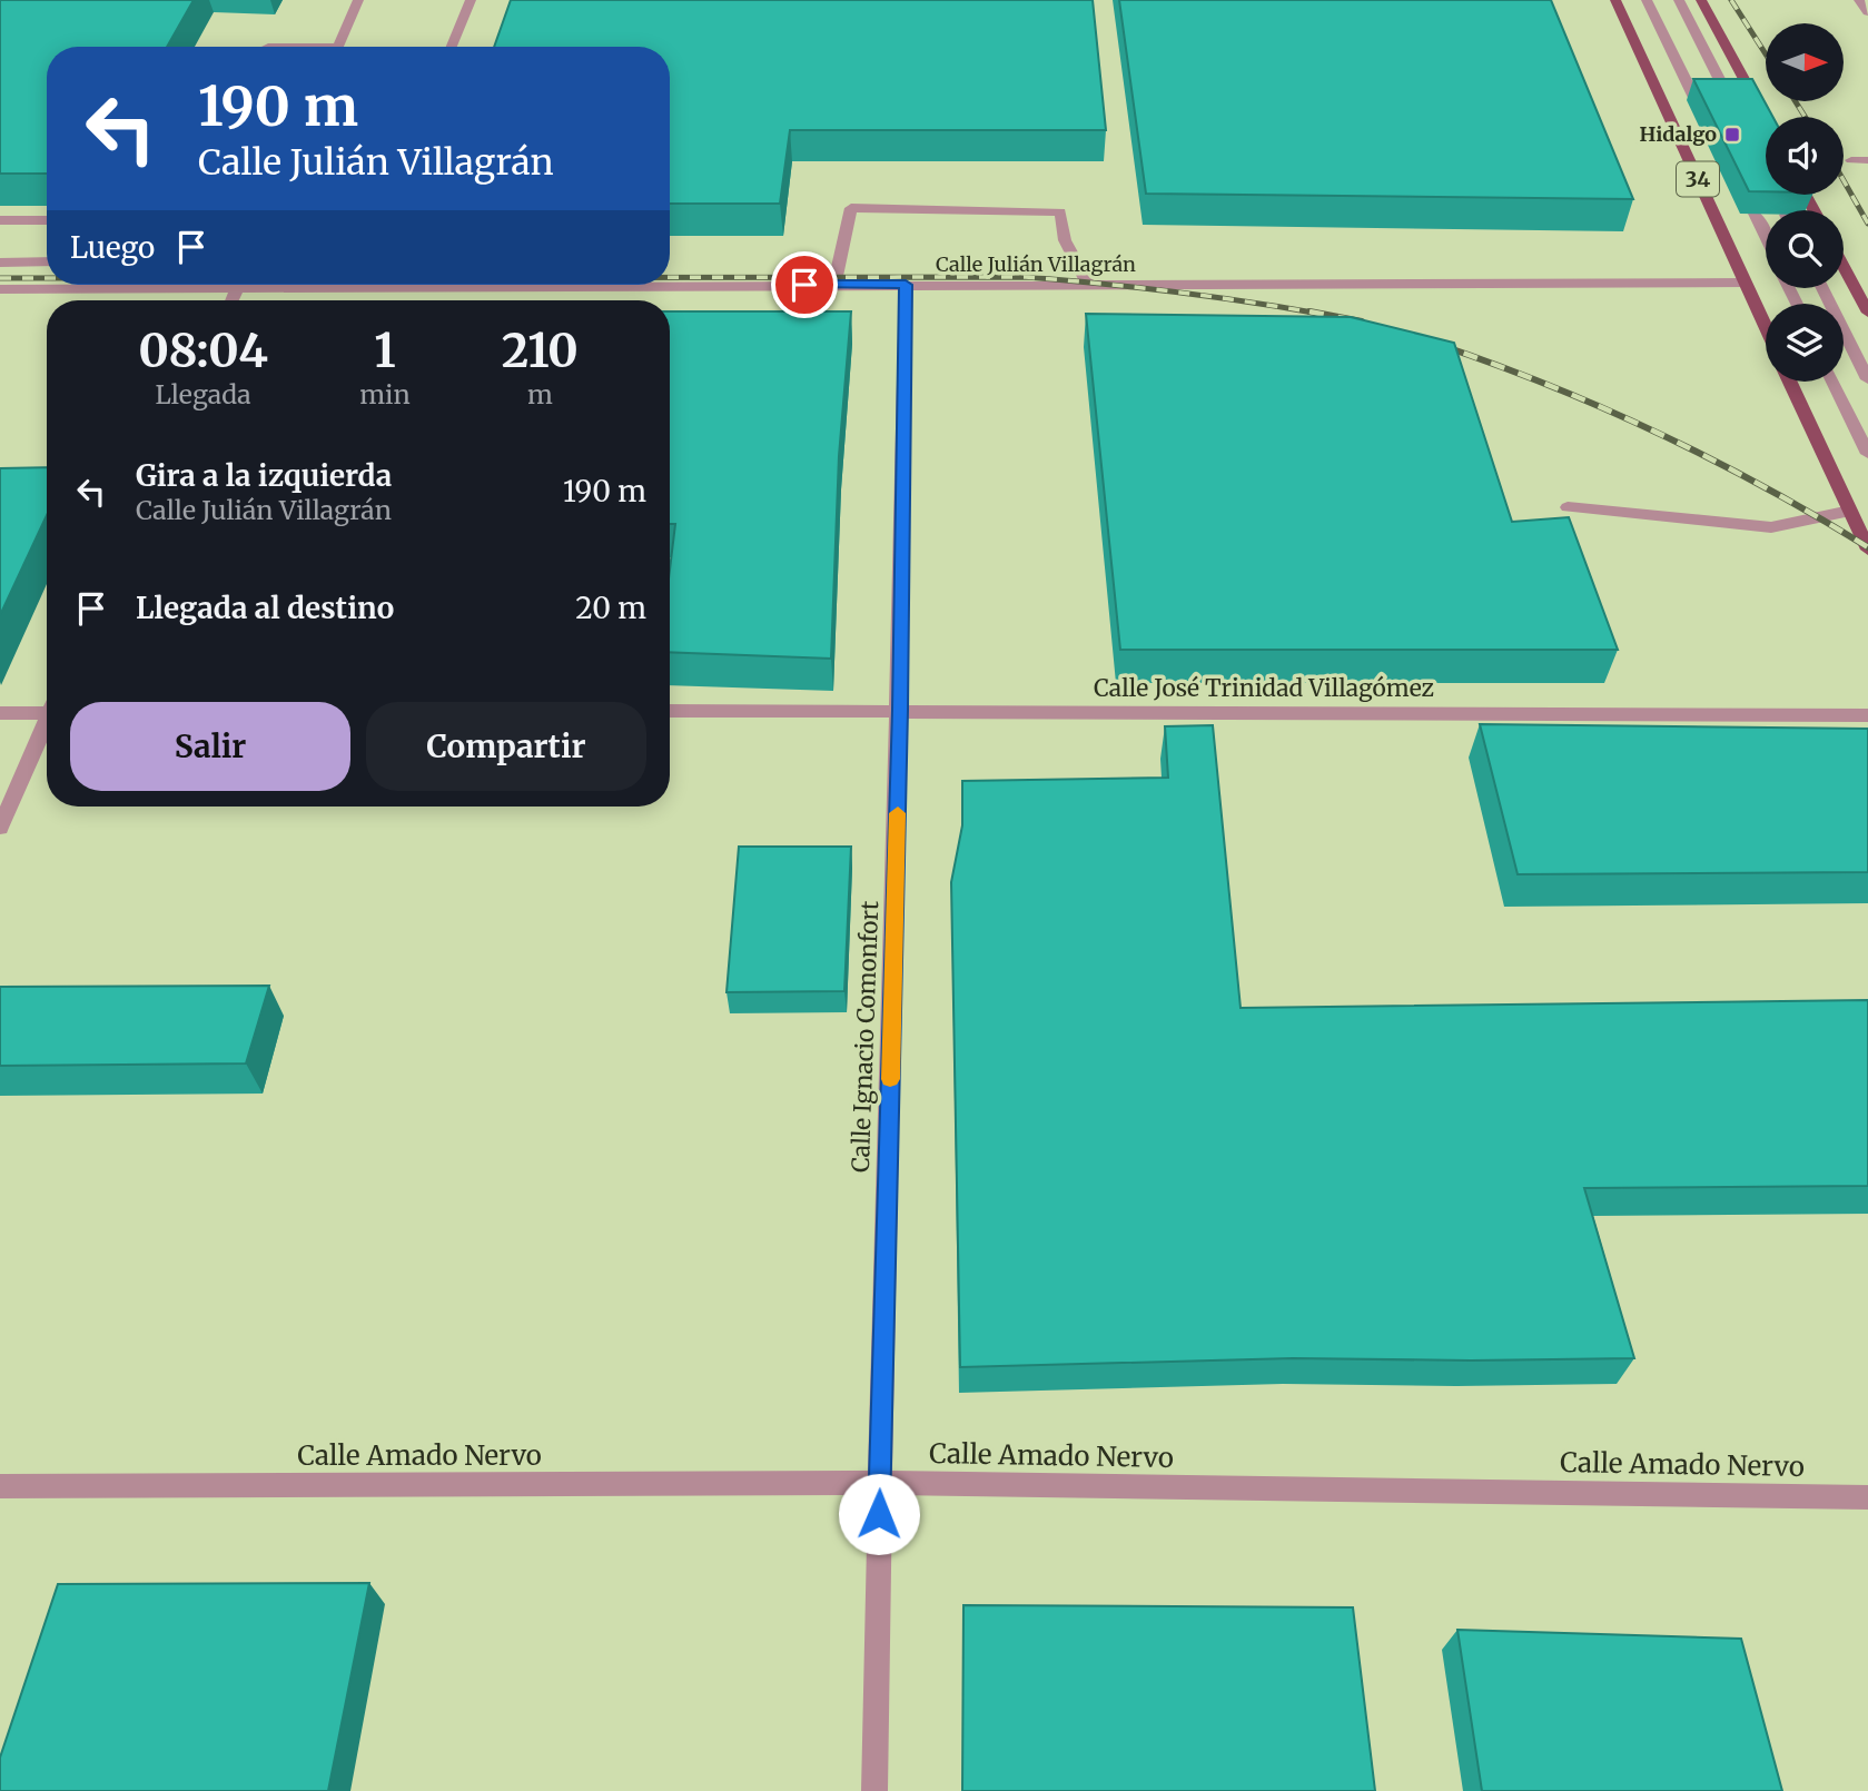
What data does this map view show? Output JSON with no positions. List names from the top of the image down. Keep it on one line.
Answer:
{"streets":{"main road":["34"],"street":["Calle Julián Villagrán","Calle José Trinidad Villagómez","Calle Ignacio Comonfort","Calle Amado Nervo"]},"crossings":[["34","Calle Julián Villagrán"],["Calle Julián Villagrán","Calle Ignacio Comonfort"],["Calle José Trinidad Villagómez","Calle Ignacio Comonfort"],["Calle Ignacio Comonfort","Calle Amado Nervo"]],"places":{"transit":["Hidalgo"]},"north":"right","page":{"turn":["190 m","Calle Julián Villagrán"],"then":"Luego","eta":["08:04","Llegada","1","min","210","m"],"list":[{"name":"Gira a la izquierda","note":"Calle Julián Villagrán","value":"190 m"},{"name":"Llegada al destino","value":"20 m"}],"buttons":["Salir","Compartir"]}}
